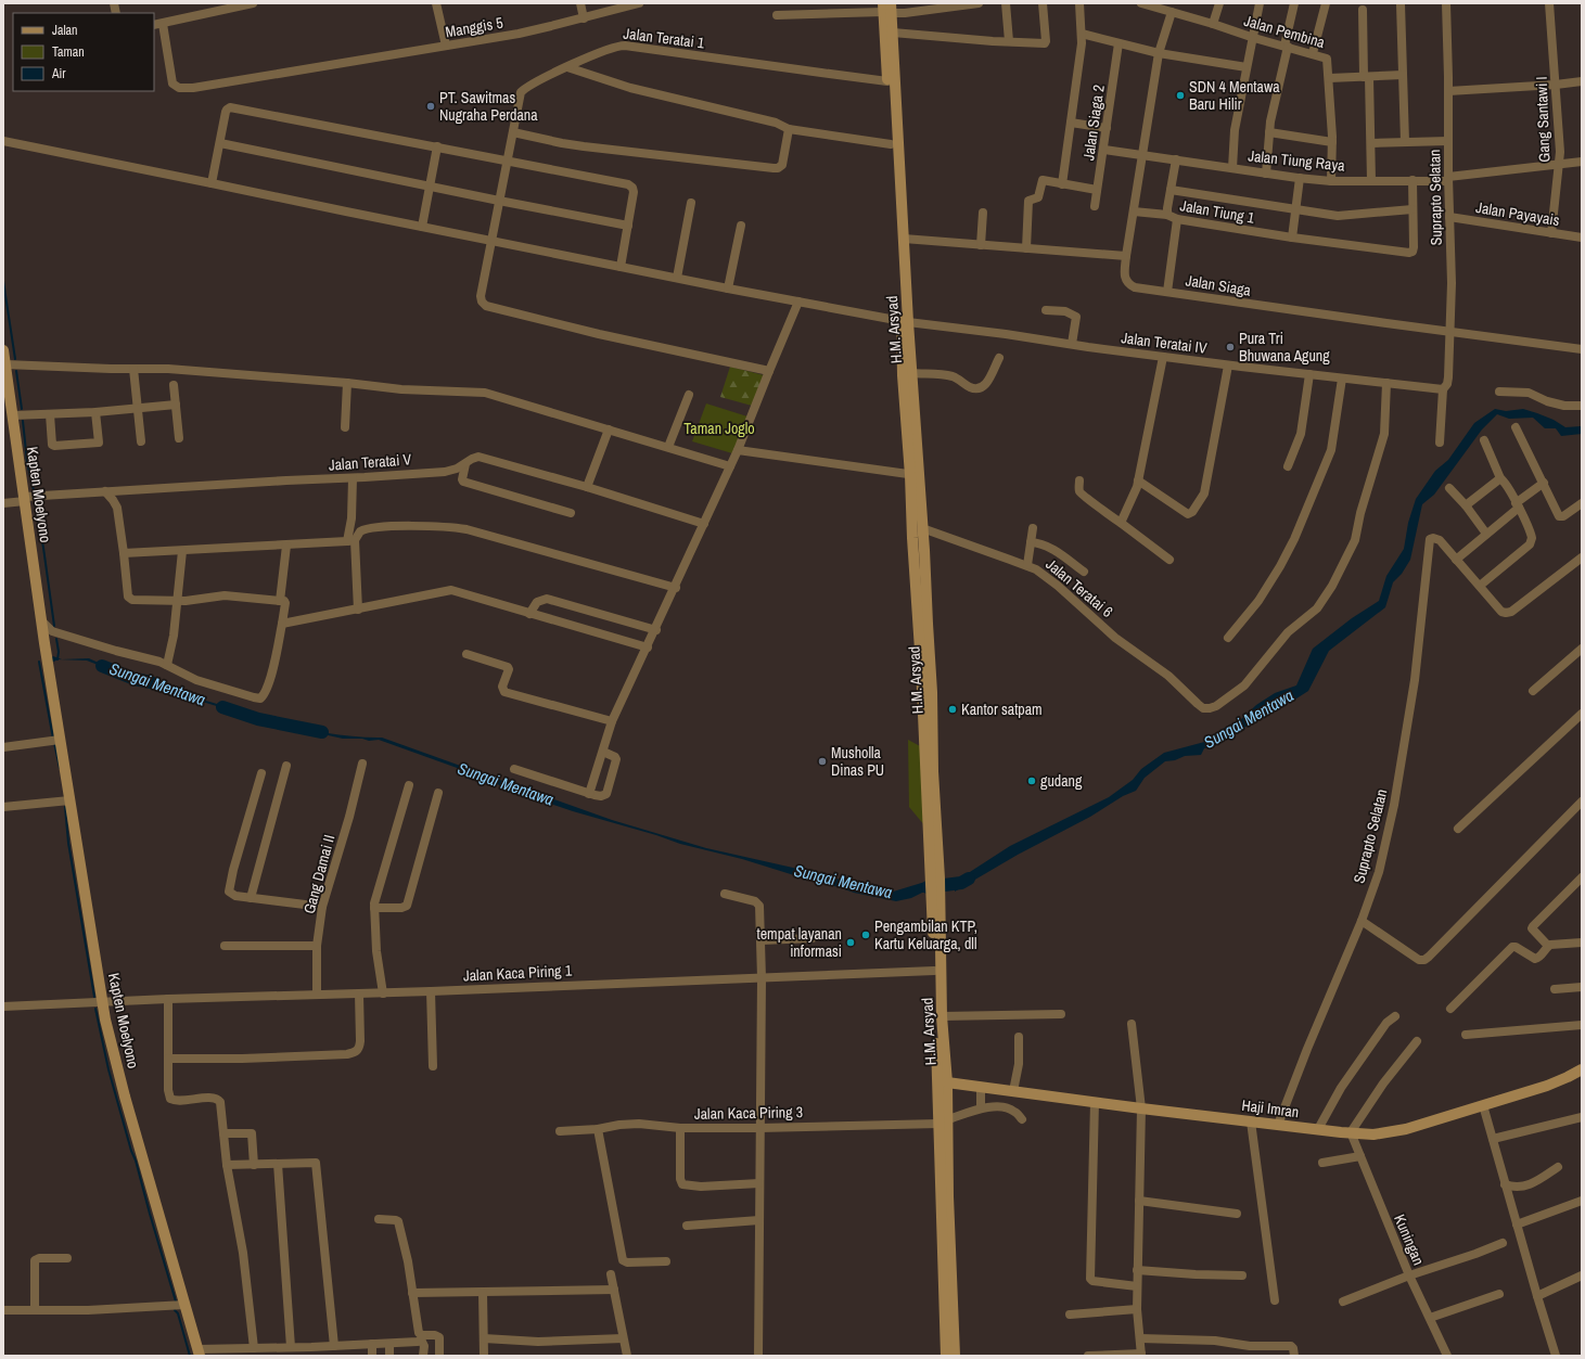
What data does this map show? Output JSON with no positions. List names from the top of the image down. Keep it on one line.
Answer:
{"streets":{"street":["Manggis 5","Jalan Pembina","Jalan Teratai 1","Gang Santawi I","Jalan Siaga 2","Jalan Tiung Raya","Suprapto Selatan","Jalan Tiung 1","Jalan Payayais","Jalan Siaga","H.M. Arsyad","Jalan Teratai IV","Jalan Teratai V","Kapten Moelyono","Jalan Teratai 6","Gang Damai II","Jalan Kaca Piring 1","Haji Imran","Jalan Kaca Piring 3","Kuningan"]},"crossings":[["Jalan Pembina","Jalan Tiung Raya"],["Jalan Pembina","Jalan Siaga"],["Jalan Teratai 1","H.M. Arsyad"],["Jalan Teratai 1","Jalan Teratai IV"],["Gang Santawi I","Jalan Tiung Raya"],["Gang Santawi I","Jalan Payayais"],["Jalan Siaga 2","Jalan Tiung Raya"],["Jalan Tiung Raya","Suprapto Selatan"],["Jalan Tiung Raya","Jalan Tiung 1"],["Jalan Tiung Raya","Jalan Siaga"],["Suprapto Selatan","Jalan Payayais"],["Suprapto Selatan","Jalan Siaga"],["Suprapto Selatan","Jalan Teratai IV"],["Suprapto Selatan","Haji Imran"],["H.M. Arsyad","Jalan Teratai IV"],["H.M. Arsyad","Jalan Teratai 6"],["H.M. Arsyad","Jalan Kaca Piring 1"],["H.M. Arsyad","Haji Imran"],["H.M. Arsyad","Jalan Kaca Piring 3"],["Jalan Teratai IV","Jalan Teratai 6"],["Jalan Teratai V","Kapten Moelyono"],["Kapten Moelyono","Jalan Kaca Piring 1"],["Gang Damai II","Jalan Kaca Piring 1"],["Haji Imran","Kuningan"]],"water":["Sungai Mentawa"],"parks":["Taman Joglo"],"places":["SDN 4 Mentawa Baru Hilir","PT. Sawitmas Nugraha Perdana","Pura Tri Bhuwana Agung","Kantor satpam","Musholla Dinas PU","gudang","Pengambilan KTP, Kartu Keluarga, dll","tempat layanan informasi"],"legend":["Jalan","Taman","Air"]}
